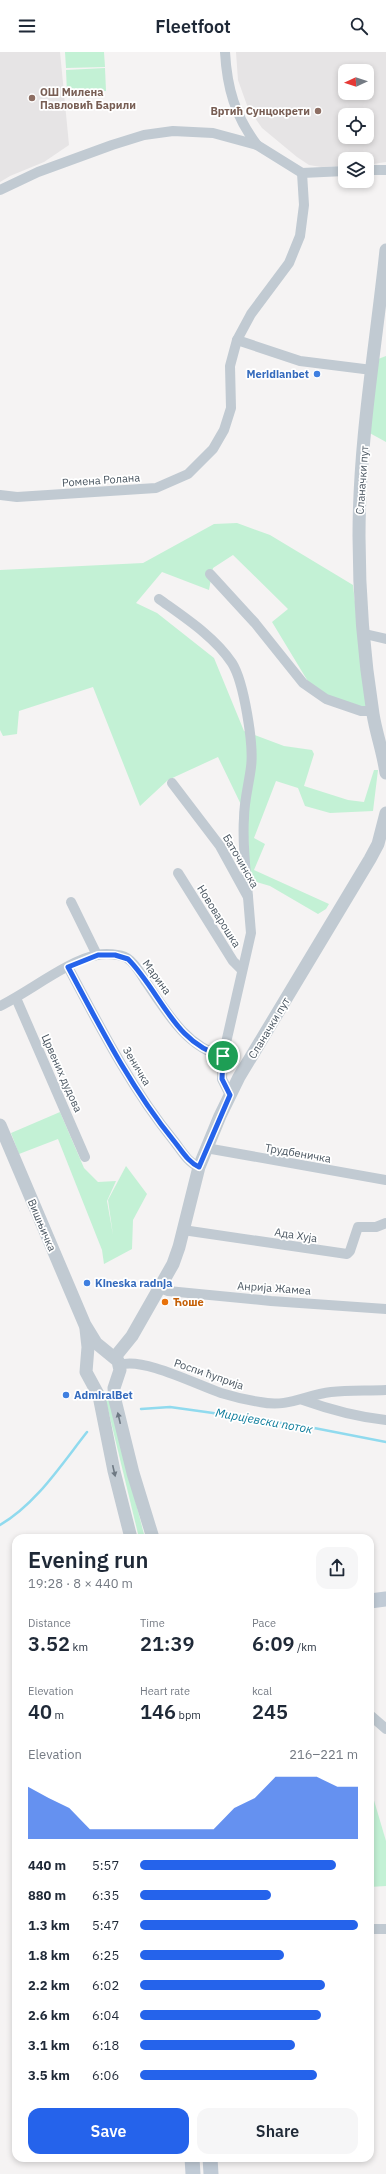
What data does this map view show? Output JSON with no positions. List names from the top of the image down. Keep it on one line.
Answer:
{"streets":{"street":["Ромена Ролана","Сланачки пут","Баточинска","Нововарошка","Марина","Зеничка","Црвених дудова","Трудбеничка","Вишњичка","Ада Хуја","Анрија Жамеа","Роспи ћуприја"]},"crossings":[["Сланачки пут","Зеничка"],["Сланачки пут","Трудбеничка"],["Сланачки пут","Вишњичка"],["Сланачки пут","Ада Хуја"],["Сланачки пут","Анрија Жамеа"],["Сланачки пут","Роспи ћуприја"],["Баточинска","Нововарошка"],["Баточинска","Марина"],["Марина","Зеничка"],["Марина","Црвених дудова"],["Вишњичка","Роспи ћуприја"]],"water":["Миријевски поток"],"places":["ОШ Милена Павловић Барили","Вртић Сунцокрети","Meridianbet","Kineska radnja","Ћоше","AdmiralBet"],"north":"left","page":{"header":"Fleetfoot","heading":["Evening run","19:28 · 8 × 440 m"],"stats":[["Distance","3.52 km"],["Time","21:39"],["Pace","6:09 /km"],["Elevation","40 m"],["Heart rate","146 bpm"],["kcal","245"]],"chart":["Elevation","216–221 m"],"list":[{"name":"440 m","note":"5:57"},{"name":"880 m","note":"6:35"},{"name":"1.3 km","note":"5:47"},{"name":"1.8 km","note":"6:25"},{"name":"2.2 km","note":"6:02"},{"name":"2.6 km","note":"6:04"},{"name":"3.1 km","note":"6:18"},{"name":"3.5 km","note":"6:06"}],"buttons":["Save","Share"]}}
